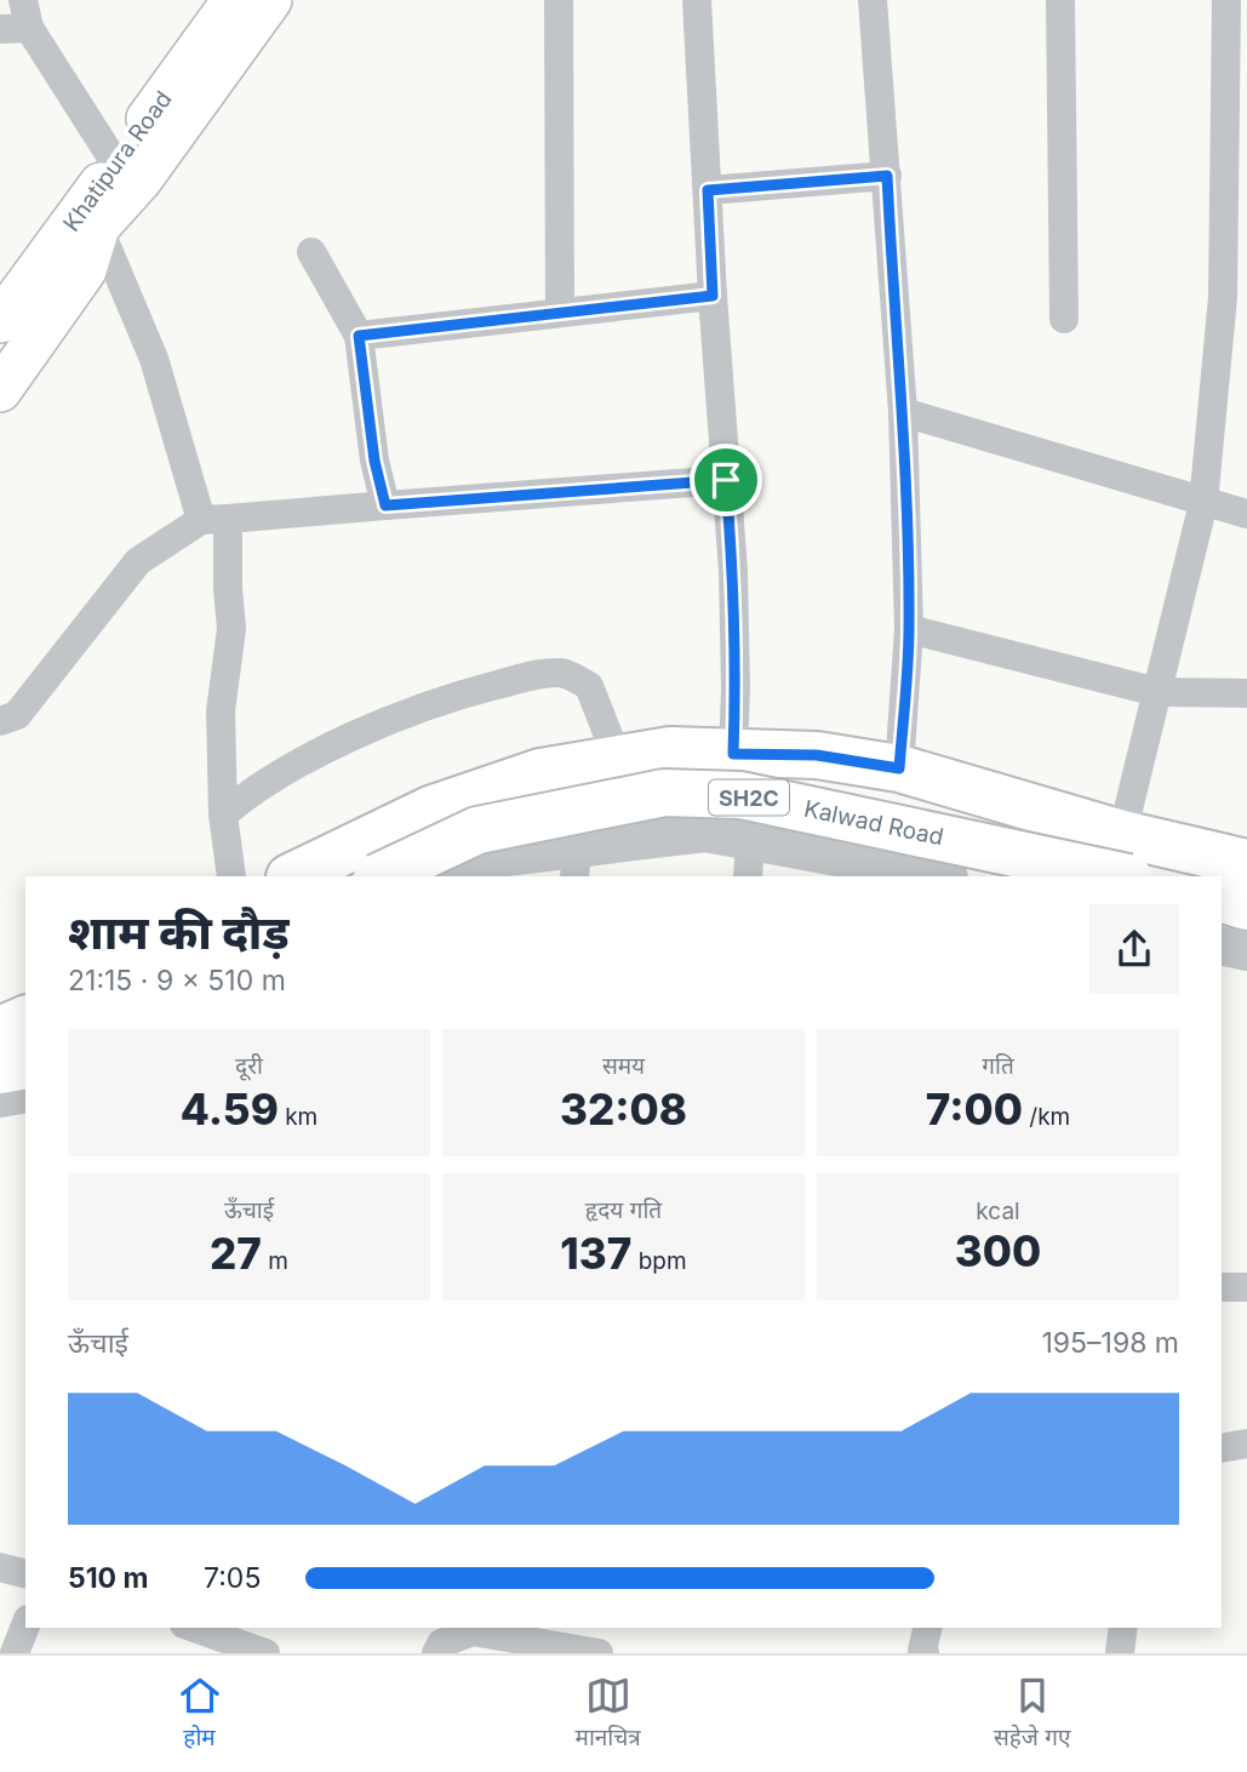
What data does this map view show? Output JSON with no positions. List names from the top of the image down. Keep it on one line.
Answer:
{"streets":{"main road":["Khatipura Road","SH2C","Kalwad Road"]},"page":{"heading":["शाम की दौड़","21:15 · 9 × 510 m"],"stats":[["दूरी","4.59 km"],["समय","32:08"],["गति","7:00 /km"],["ऊँचाई","27 m"],["हृदय गति","137 bpm"],["kcal","300"]],"chart":["ऊँचाई","195–198 m"],"list":[{"name":"510 m","note":"7:05"}],"tabs":["होम","मानचित्र","सहेजे गए"]}}
